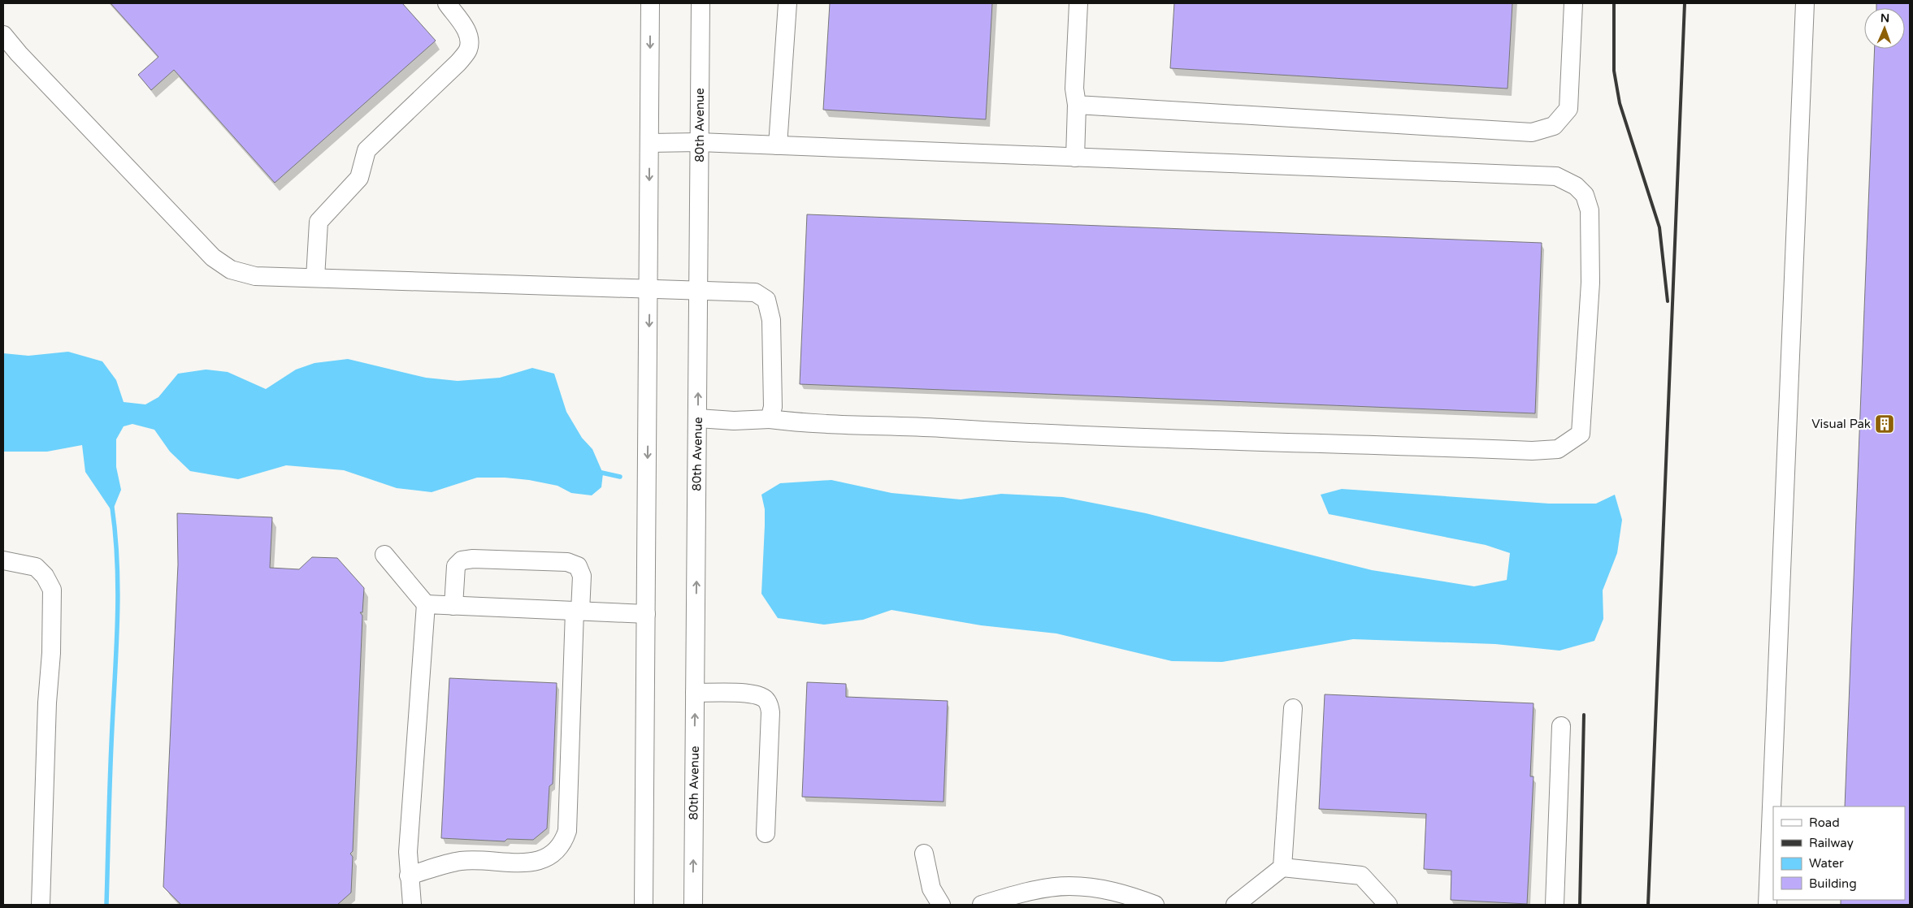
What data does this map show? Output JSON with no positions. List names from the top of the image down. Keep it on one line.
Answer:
{"streets":{"street":["80th Avenue"]},"places":{"building":["Visual Pak"]},"legend":["Road","Railway","Water","Building"],"north":"top"}
